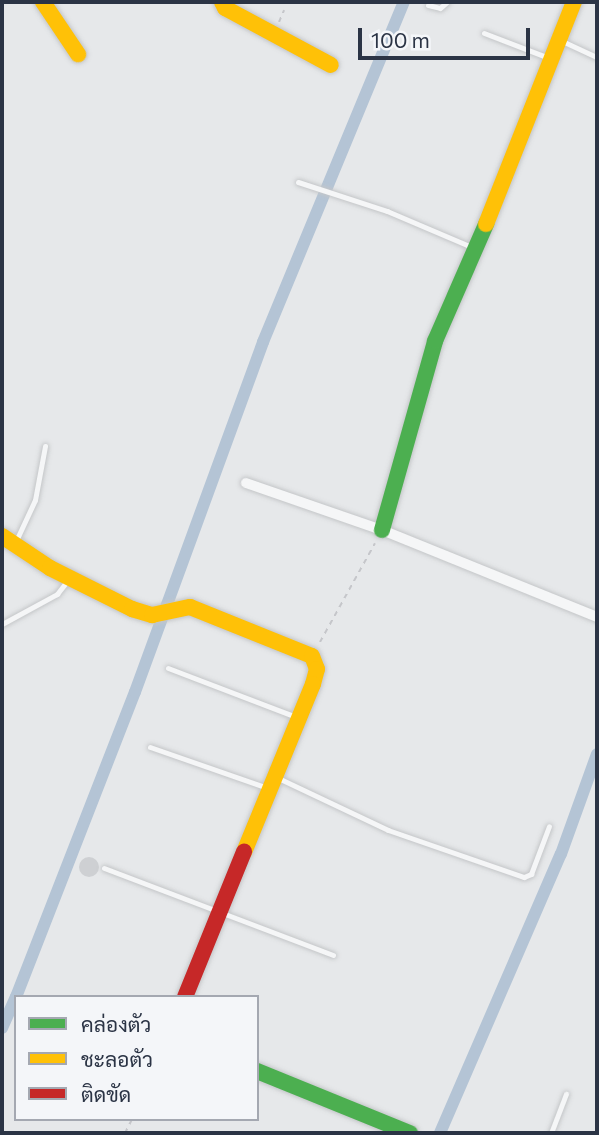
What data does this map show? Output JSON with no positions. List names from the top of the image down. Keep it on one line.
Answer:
{"legend":["คล่องตัว","ชะลอตัว","ติดขัด"],"scale_bar":"100 m"}
